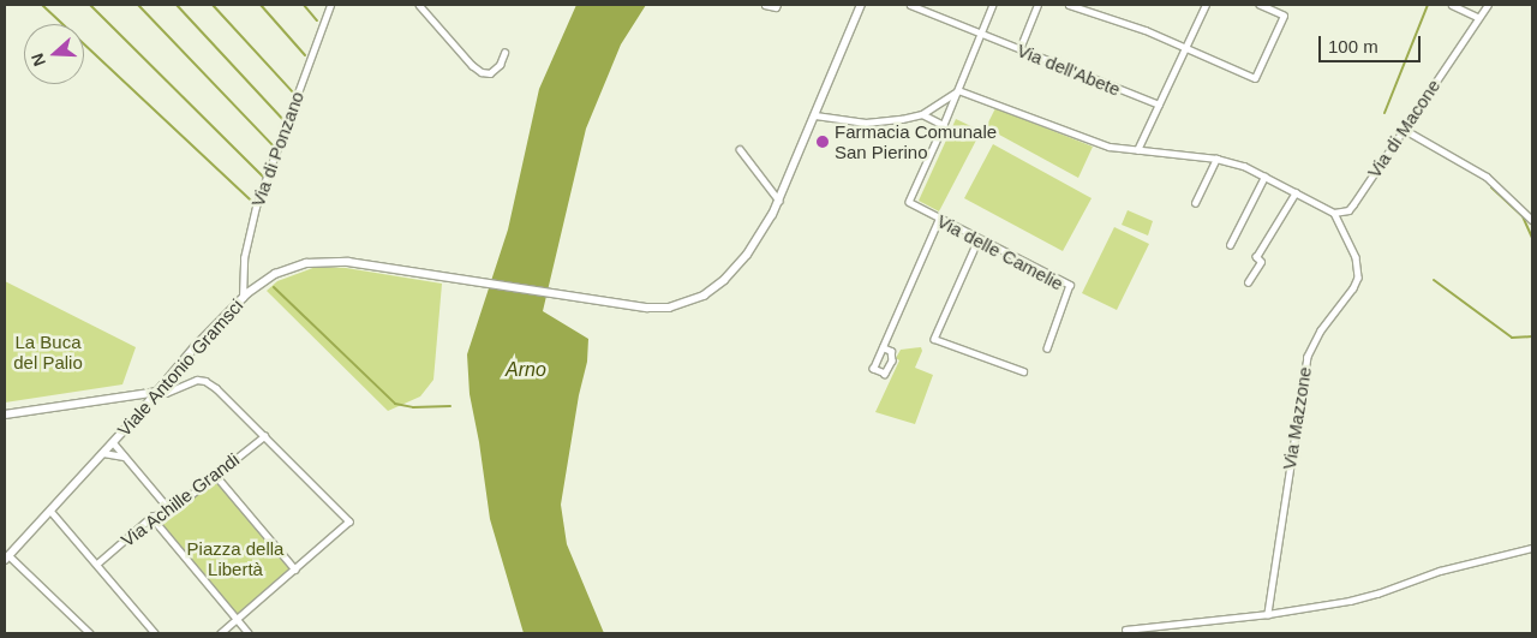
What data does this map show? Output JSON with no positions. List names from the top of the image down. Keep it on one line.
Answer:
{"streets":{"street":["Via dell'Abete","Via di Macone","Via di Ponzano","Via delle Camelie","Viale Antonio Gramsci","Via Mazzone","Via Achille Grandi"]},"crossings":[["Via di Macone","Via Mazzone"],["Via di Ponzano","Viale Antonio Gramsci"]],"water":["Arno"],"parks":["La Buca del Palio","Piazza della Libertà"],"places":["Farmacia Comunale San Pierino"],"scale_bar":"100 m","north":"left"}
